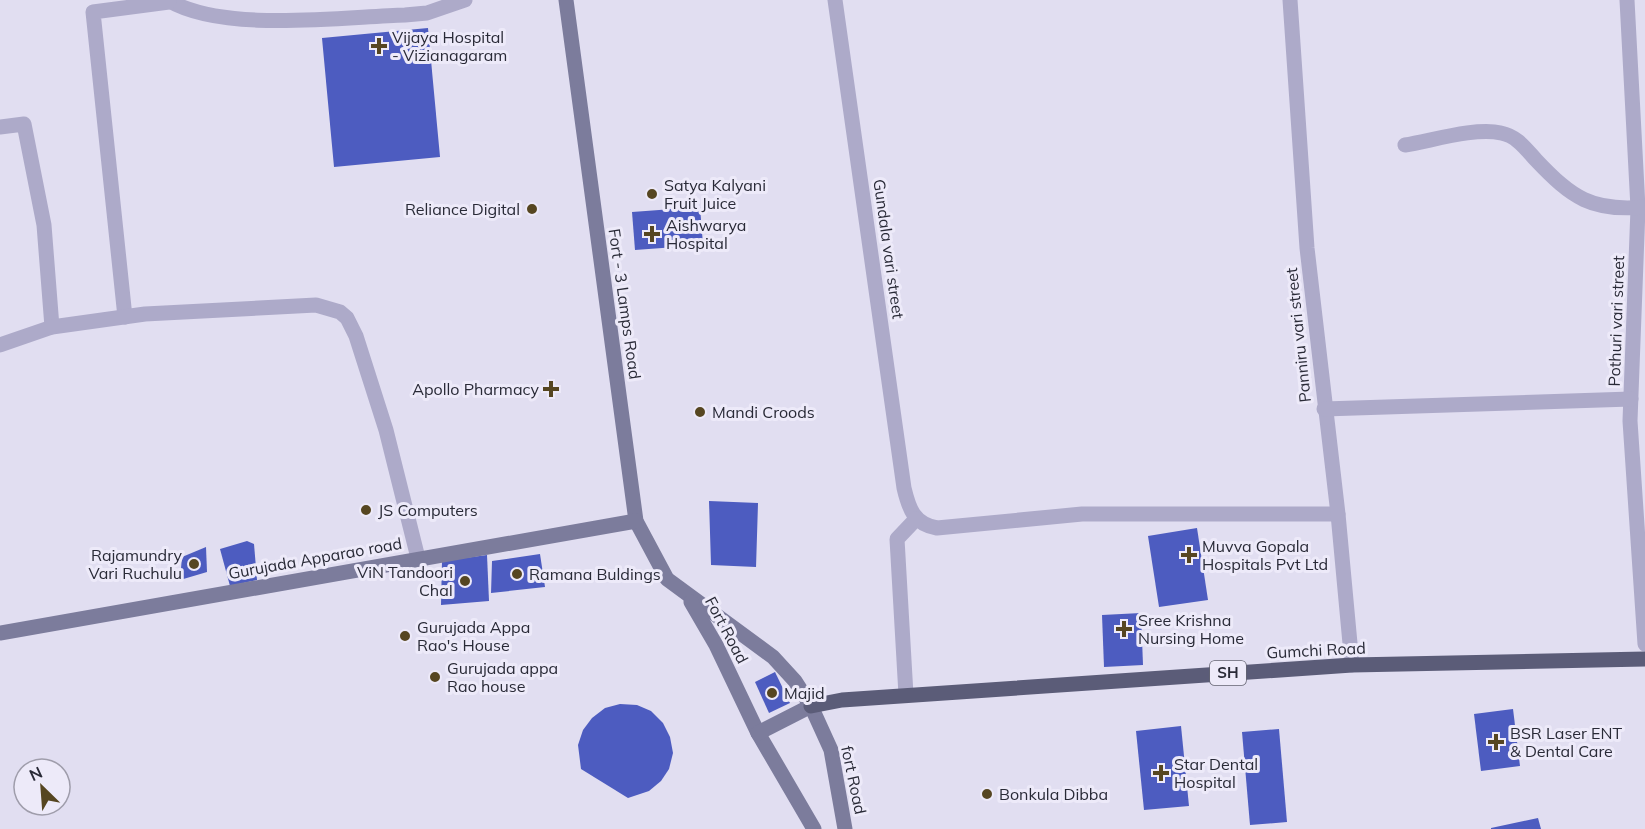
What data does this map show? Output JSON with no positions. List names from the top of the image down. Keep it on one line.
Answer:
{"streets":{"main road":["Gumchi Road","SH"],"street":["Gundala vari street","Fort - 3 Lamps Road","Pothuri vari street","Panniru vari street","Gurujada Apparao road","Fort Road","fort Road"]},"crossings":[["Fort - 3 Lamps Road","Gurujada Apparao road"],["Fort - 3 Lamps Road","Fort Road"],["Panniru vari street","Gumchi Road"],["Fort Road","Gumchi Road"],["Fort Road","SH"],["Fort Road","fort Road"],["Gumchi Road","SH"],["Gumchi Road","fort Road"],["SH","fort Road"]],"places":{"health":["Vijaya Hospital - Vizianagaram","Aishwarya Hospital","Apollo Pharmacy","Muvva Gopala Hospitals Pvt Ltd","Sree Krishna Nursing Home","BSR Laser ENT & Dental Care","Star Dental Hospital"],"other":["Satya Kalyani Fruit Juice","Reliance Digital","Mandi Croods","JS Computers","Rajamundry Vari Ruchulu","Ramana Buldings","ViN Tandoori ChaI","Gurujada Appa Rao's House","Gurujada appa Rao house","Majid","Bonkula Dibba"]},"north":"top left"}
